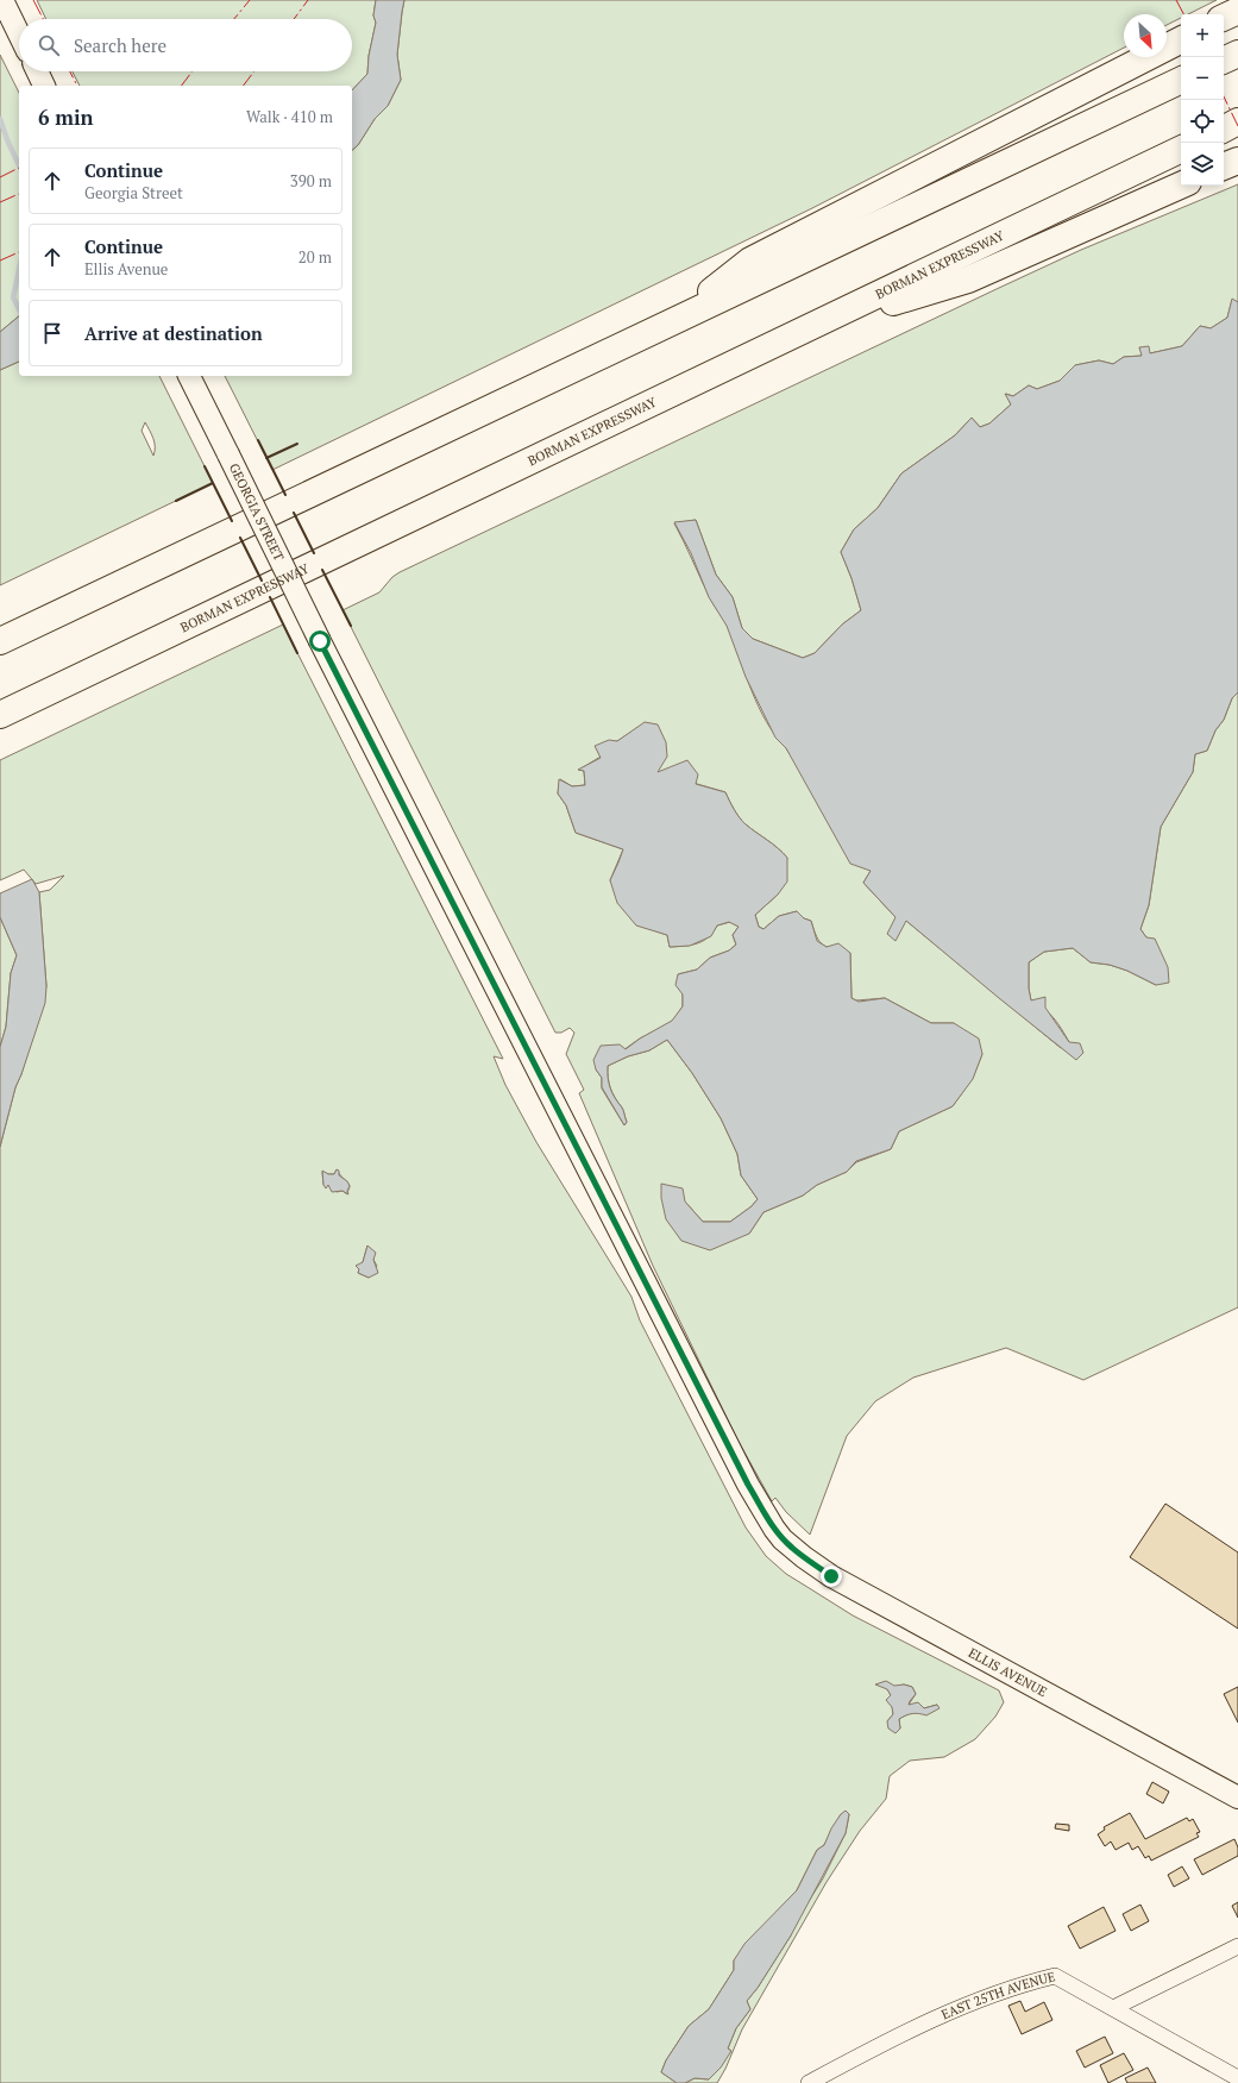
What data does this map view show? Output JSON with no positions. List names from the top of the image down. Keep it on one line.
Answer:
{"streets":{"highway":["BORMAN EXPRESSWAY"],"street":["GEORGIA STREET","ELLIS AVENUE","EAST 25TH AVENUE"]},"crossings":[["GEORGIA STREET","ELLIS AVENUE"]],"north":"bottom right","page":{"map_buttons":["+","−"],"search":"Search here","heading":["6 min","Walk · 410 m"],"list":[["Continue","Georgia Street","390 m"],["Continue","Ellis Avenue","20 m"],"Arrive at destination"]}}
